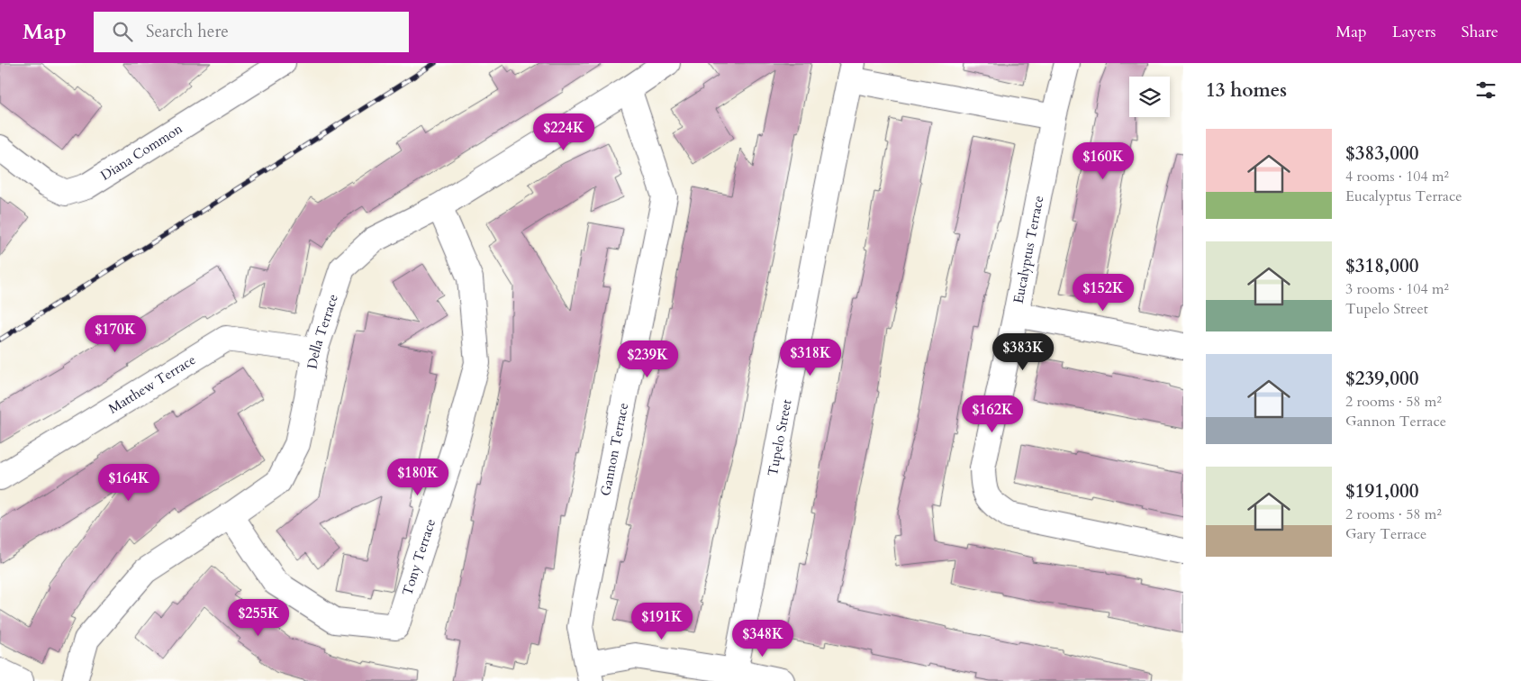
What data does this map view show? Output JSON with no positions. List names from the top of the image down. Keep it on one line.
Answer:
{"streets":{"street":["Diana Common","Eucalyptus Terrace","Della Terrace","Matthew Terrace","Tupelo Street","Gannon Terrace","Tony Terrace"]},"crossings":[["Della Terrace","Matthew Terrace"],["Della Terrace","Gannon Terrace"],["Della Terrace","Tony Terrace"]],"page":{"header":"Map","search":"Search here","nav":["Map","Layers","Share"],"heading":"13 homes","price":["$224K","$160K","$152K","$170K","$383K","$318K","$239K","$162K","$180K","$164K","$255K","$191K","$348K"],"list":[{"name":"$383,000","note":"4 rooms · 104 m² · Eucalyptus Terrace"},{"name":"$318,000","note":"3 rooms · 104 m² · Tupelo Street"},{"name":"$239,000","note":"2 rooms · 58 m² · Gannon Terrace"},{"name":"$191,000","note":"2 rooms · 58 m² · Gary Terrace"}]}}
